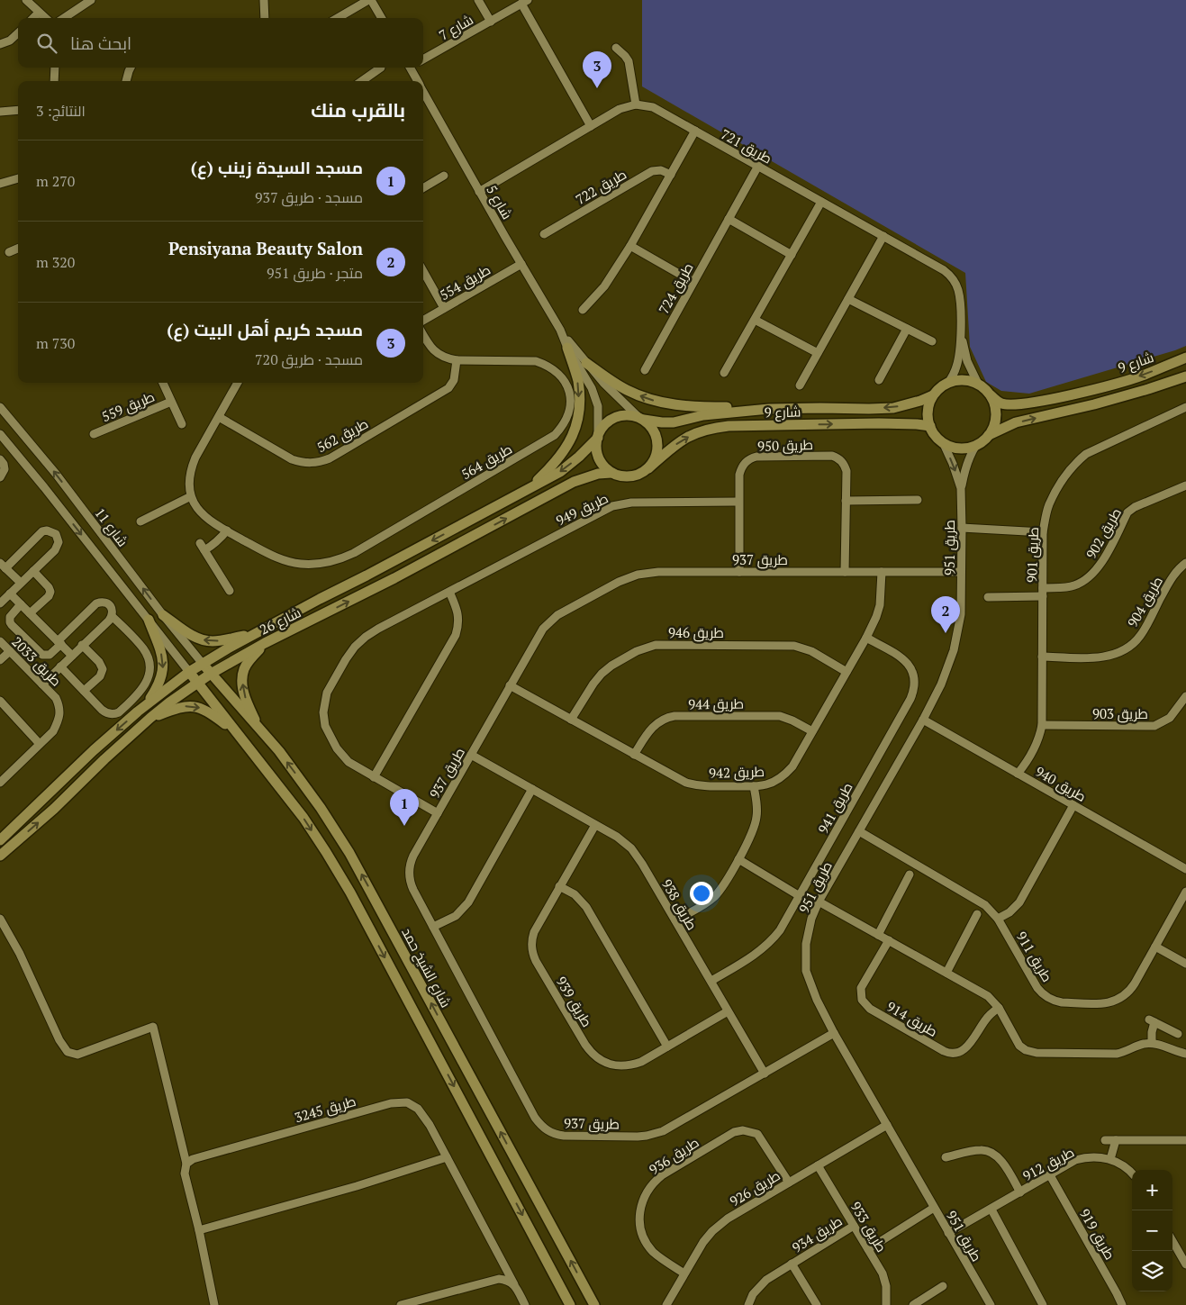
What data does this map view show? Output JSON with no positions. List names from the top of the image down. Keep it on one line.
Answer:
{"streets":{"main road":["شارع 9","شارع 26","شارع الشيخ حمد"],"street":["شارع 7","طريق 721","طريق 722","شارع 5","طريق 554","طريق 724","طريق 559","طريق 562","طريق 950","طريق 564","طريق 949","شارع 11","طريق 902","طريق 951","طريق 901","طريق 937","طريق 904","طريق 946","طريق 2033","طريق 944","طريق 903","طريق 942","طريق 940","طريق 941","طريق 938","طريق 911","طريق 939","طريق 914","طريق 3245","طريق 936","طريق 912","طريق 926","طريق 933","طريق 934","طريق 919"]},"crossings":[["طريق 721","طريق 724"],["طريق 721","شارع 9"],["طريق 721","طريق 951"],["شارع 5","طريق 554"],["شارع 5","شارع 9"],["شارع 5","شارع 26"],["شارع 9","طريق 951"],["شارع 9","شارع 26"],["طريق 562","طريق 564"],["طريق 950","طريق 949"],["طريق 950","طريق 937"],["طريق 949","طريق 937"],["شارع 11","شارع 26"],["شارع 11","شارع الشيخ حمد"],["طريق 902","طريق 901"],["طريق 951","طريق 937"],["طريق 951","طريق 940"],["طريق 951","طريق 911"],["طريق 951","طريق 912"],["طريق 951","طريق 926"],["طريق 901","طريق 904"],["طريق 901","طريق 903"],["طريق 901","طريق 940"],["طريق 937","طريق 942"],["طريق 937","طريق 938"],["شارع 26","شارع الشيخ حمد"],["طريق 946","طريق 942"],["طريق 944","طريق 942"],["طريق 942","طريق 941"],["طريق 941","طريق 938"],["طريق 938","طريق 939"],["طريق 936","طريق 926"],["طريق 912","طريق 919"],["طريق 926","طريق 933"],["طريق 933","طريق 934"]],"page":{"search":"ابحث هنا","pins":["3","2","1"],"heading":["بالقرب منك","النتائج: 3"],"list":[{"mark":"1","name":"مسجد السيدة زينب (ع)","note":"مسجد · طريق 937","value":"270 m"},{"mark":"2","name":"Pensiyana Beauty Salon","note":"متجر · طريق 951","value":"320 m"},{"mark":"3","name":"مسجد كريم أهل البيت (ع)","note":"مسجد · طريق 720","value":"730 m"}],"map_buttons":["+","−"]}}
